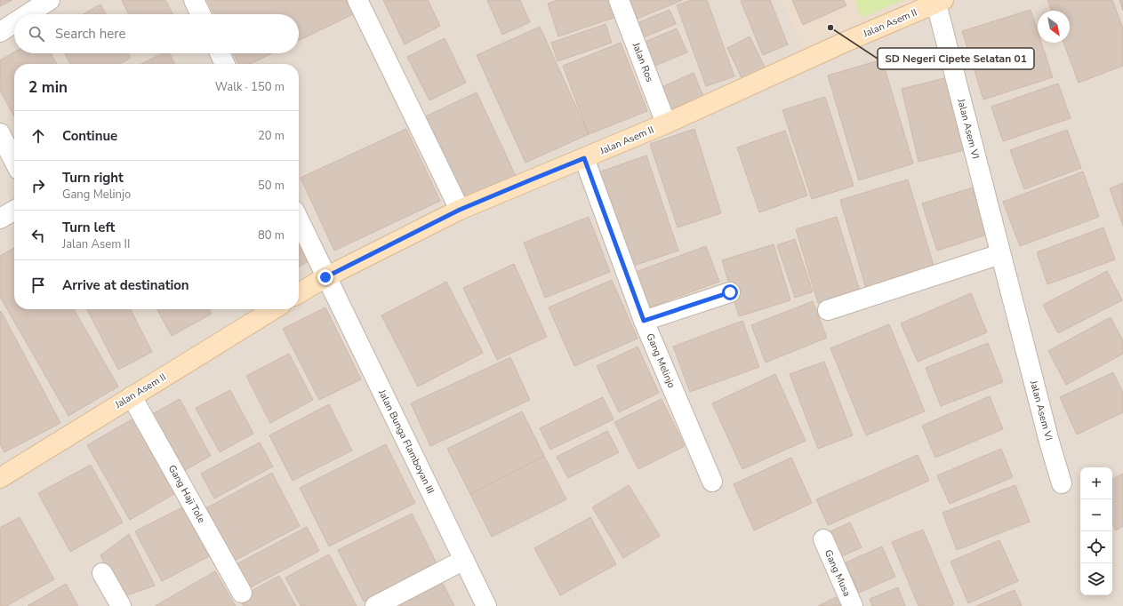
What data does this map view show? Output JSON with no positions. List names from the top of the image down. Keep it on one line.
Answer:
{"streets":{"street":["Jalan Asem II","Jalan Ros","Jalan Asem VI","Gang Melinjo","Jalan Bunga Flamboyan III","Gang Haji Tole","Gang Musa"]},"crossings":[["Jalan Asem II","Jalan Ros"],["Jalan Asem II","Jalan Asem VI"],["Jalan Asem II","Gang Melinjo"],["Jalan Asem II","Jalan Bunga Flamboyan III"],["Jalan Asem II","Gang Haji Tole"]],"places":["SD Negeri Cipete Selatan 01"],"north":"bottom right","page":{"search":"Search here","heading":["2 min","Walk · 150 m"],"list":[["Continue","20 m"],["Turn right","Gang Melinjo","50 m"],["Turn left","Jalan Asem II","80 m"],"Arrive at destination"],"map_buttons":["+","−"]}}
